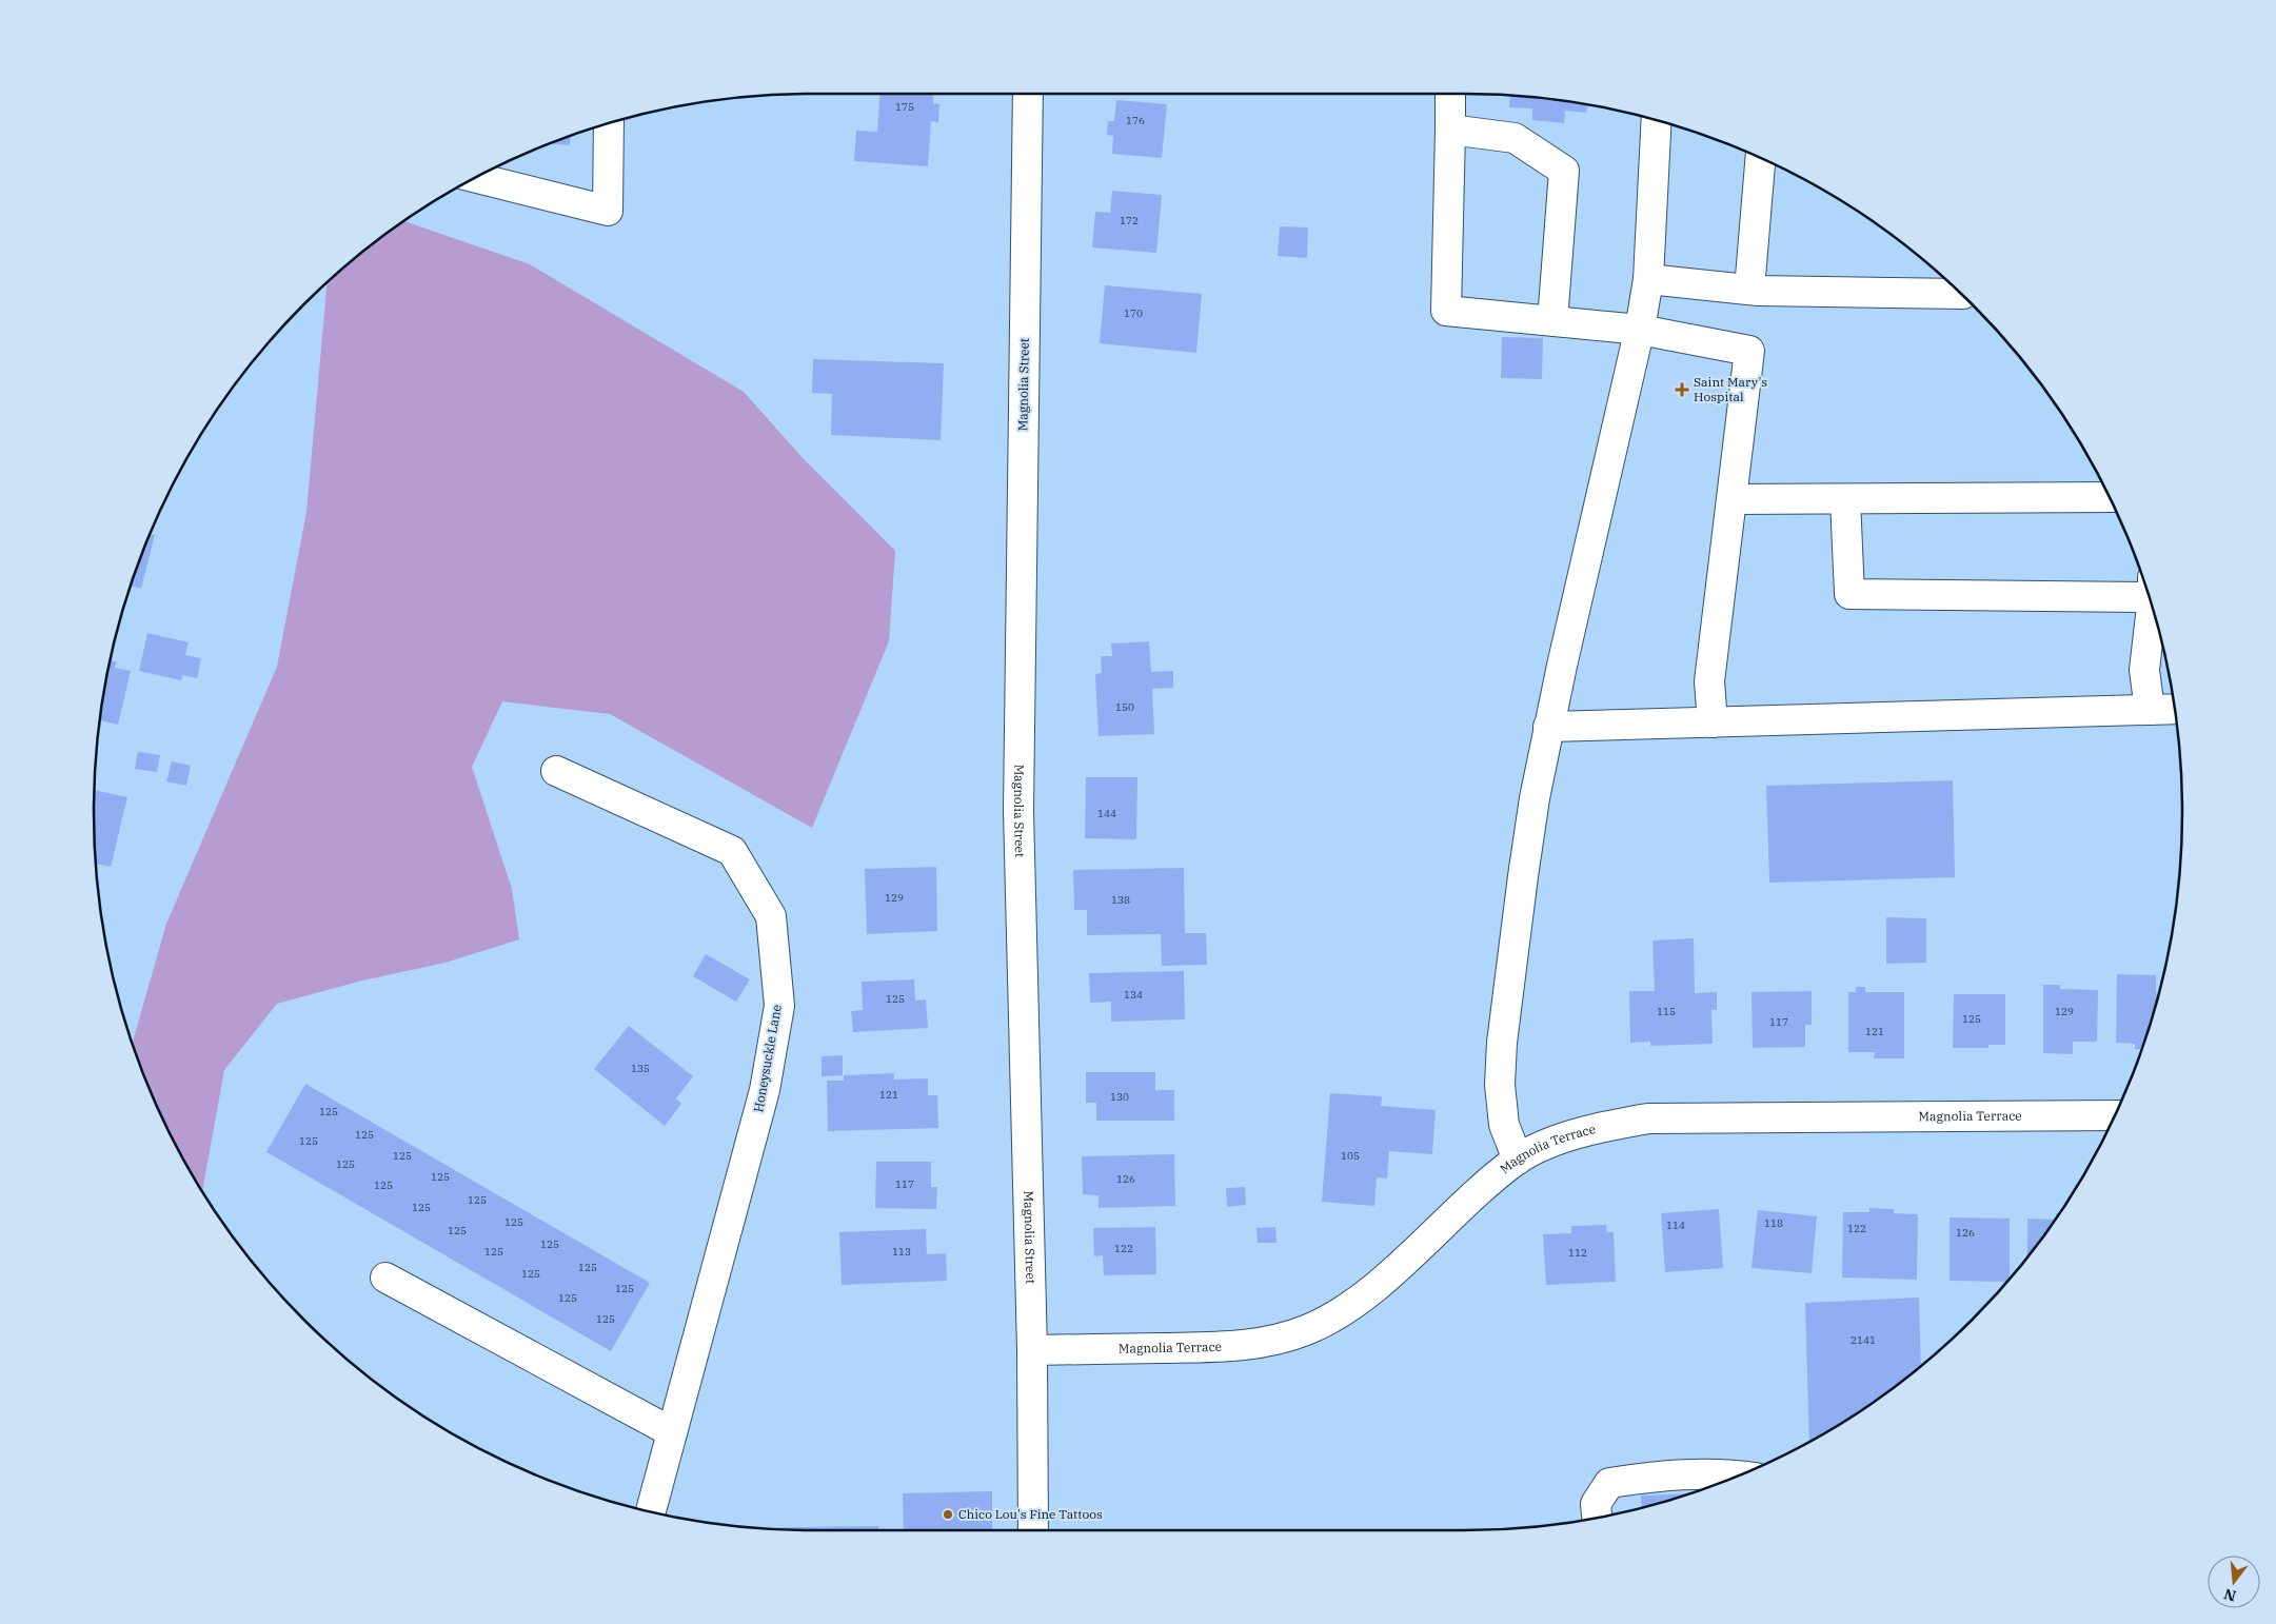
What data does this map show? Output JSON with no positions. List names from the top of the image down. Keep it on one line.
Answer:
{"streets":{"street":["Magnolia Street","Honeysuckle Lane","Magnolia Terrace"]},"crossings":[["Magnolia Street","Magnolia Terrace"]],"places":{"health":["Saint Mary's Hospital"],"other":["Chico Lou's Fine Tattoos"]},"house_numbers":["175","176","172","170","150","144","129","138","134","125","115","129","125","117","121","135","121","130","125","125","125","125","105","125","125","126","117","125","125","125","125","118","114","122","125","126","125","122","125","113","112","125","125","125","125","125","2141"],"north":"bottom"}
